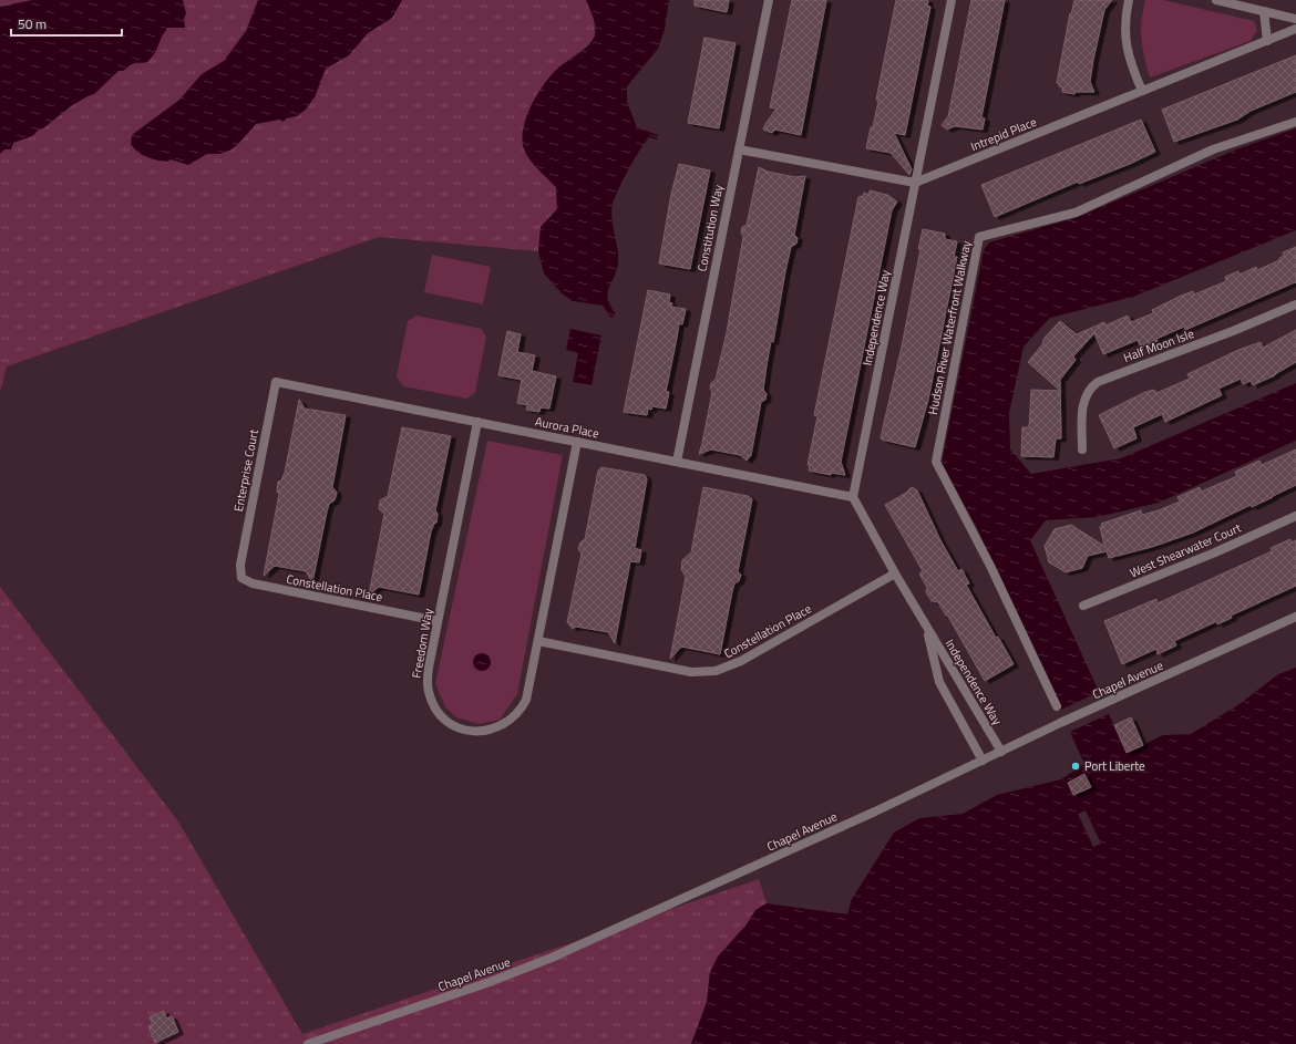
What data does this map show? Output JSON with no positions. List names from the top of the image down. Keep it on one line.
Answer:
{"streets":{"street":["Intrepid Place","Constitution Way","Independence Way","Hudson River Waterfront Walkway","Half Moon Isle","Aurora Place","Enterprise Court","West Shearwater Court","Constellation Place","Freedom Way","Chapel Avenue"]},"crossings":[["Intrepid Place","Independence Way"],["Constitution Way","Aurora Place"],["Independence Way","Aurora Place"],["Independence Way","Constellation Place"],["Independence Way","Chapel Avenue"],["Aurora Place","Enterprise Court"],["Aurora Place","Freedom Way"],["Enterprise Court","Constellation Place"],["Constellation Place","Freedom Way"]],"places":["Port Liberte"],"scale_bar":"50 m"}
